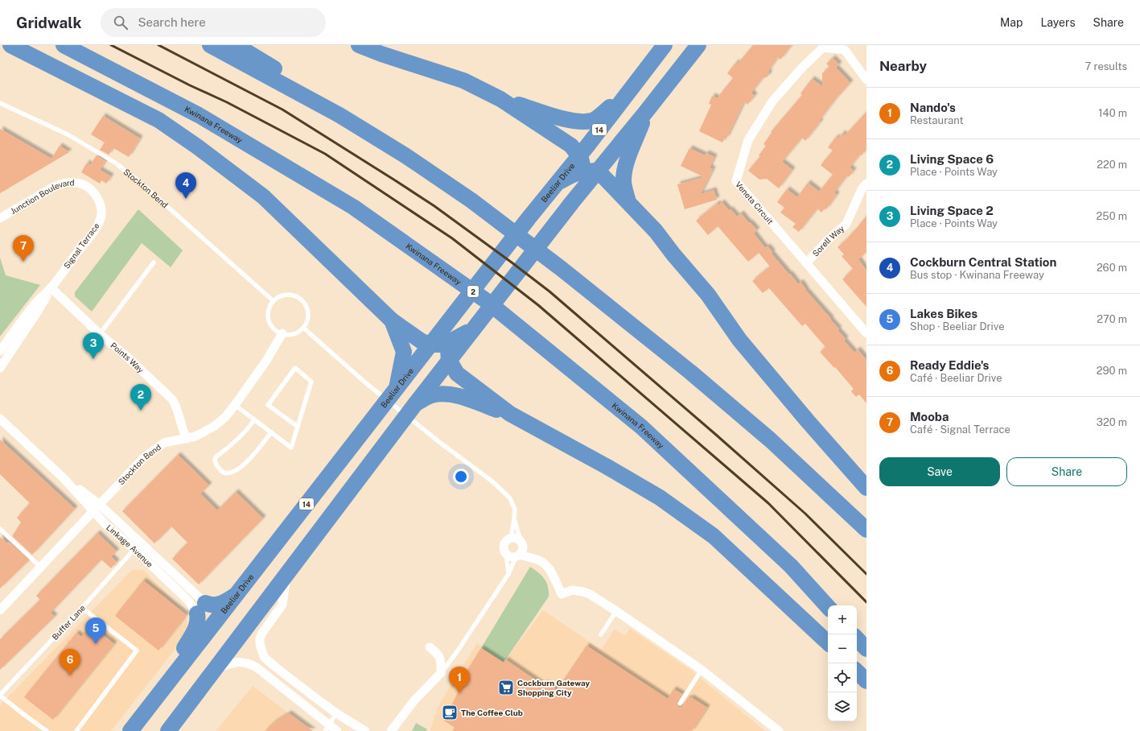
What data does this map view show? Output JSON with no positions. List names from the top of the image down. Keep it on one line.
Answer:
{"streets":{"highway":["Kwinana Freeway","14","Beeliar Drive","2"],"street":["Stockton Bend","Junction Boulevard","Veneta Circuit","Sorell Way","Signal Terrace","Points Way","Linkage Avenue"],"lane":["Buffer Lane"]},"crossings":[["Stockton Bend","Points Way"],["Stockton Bend","Linkage Avenue"],["Junction Boulevard","Signal Terrace"],["Veneta Circuit","Sorell Way"],["Signal Terrace","Points Way"],["Linkage Avenue","Buffer Lane"]],"places":{"supermarket":["Cockburn Gateway Shopping City"],"cafe":["The Coffee Club"]},"page":{"header":"Gridwalk","search":"Search here","nav":["Map","Layers","Share"],"heading":["Nearby","7 results"],"list":[{"mark":"1","name":"Nando's","note":"Restaurant","value":"140 m"},{"mark":"2","name":"Living Space 6","note":"Place · Points Way","value":"220 m"},{"mark":"3","name":"Living Space 2","note":"Place · Points Way","value":"250 m"},{"mark":"4","name":"Cockburn Central Station","note":"Bus stop · Kwinana Freeway","value":"260 m"},{"mark":"5","name":"Lakes Bikes","note":"Shop · Beeliar Drive","value":"270 m"},{"mark":"6","name":"Ready Eddie's","note":"Café · Beeliar Drive","value":"290 m"},{"mark":"7","name":"Mooba","note":"Café · Signal Terrace","value":"320 m"}],"pins":["4","7","3","2","5","6","1"],"buttons":["Save","Share"],"map_buttons":["+","−"]}}
